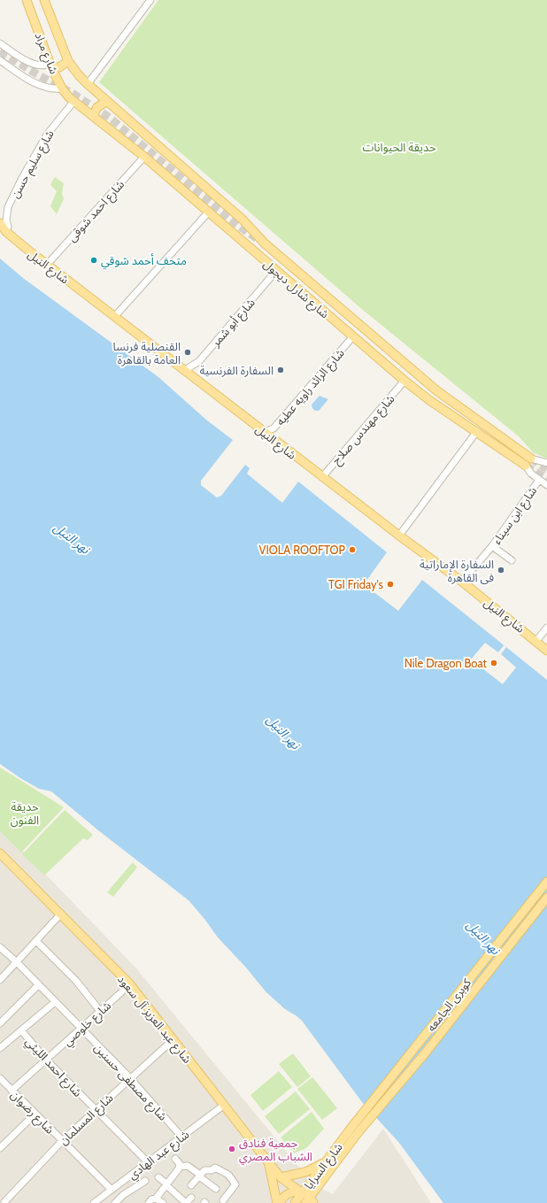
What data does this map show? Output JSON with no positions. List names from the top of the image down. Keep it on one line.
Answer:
{"streets":{"main road":["شارع مراد","شارع النيل","شارع شارل ديجول","كوبرى الجامعه","شارع عبد العزيز آل سعود","شارع السرايا"],"street":["شارع سليم حسن","شارع احمد شوقى","شارع أبو شمر","شارع الرائد راويه عطيه","شارع مهندس صلاح","شارع ابن سيناء","شارع خلوصي","شارع احمد الليثي","شارع مصطفى حسنين","شارع رضوان","شارع المسلمان","شارع عبد الهادي"]},"crossings":[["شارع مراد","شارع سليم حسن"],["شارع مراد","شارع شارل ديجول"],["شارع سليم حسن","شارع النيل"],["شارع سليم حسن","شارع شارل ديجول"],["شارع احمد شوقى","شارع النيل"],["شارع احمد شوقى","شارع شارل ديجول"],["شارع النيل","شارع أبو شمر"],["شارع النيل","شارع الرائد راويه عطيه"],["شارع النيل","شارع مهندس صلاح"],["شارع النيل","شارع ابن سيناء"],["شارع شارل ديجول","شارع أبو شمر"],["شارع شارل ديجول","شارع الرائد راويه عطيه"],["شارع شارل ديجول","شارع مهندس صلاح"],["كوبرى الجامعه","شارع السرايا"],["شارع عبد العزيز آل سعود","شارع خلوصي"],["شارع عبد العزيز آل سعود","شارع المسلمان"],["شارع عبد العزيز آل سعود","شارع عبد الهادي"],["شارع عبد العزيز آل سعود","شارع السرايا"],["شارع خلوصي","شارع احمد الليثي"],["شارع خلوصي","شارع مصطفى حسنين"],["شارع خلوصي","شارع رضوان"],["شارع احمد الليثي","شارع المسلمان"],["شارع احمد الليثي","شارع عبد الهادي"],["شارع مصطفى حسنين","شارع المسلمان"],["شارع مصطفى حسنين","شارع عبد الهادي"],["شارع رضوان","شارع المسلمان"],["شارع رضوان","شارع عبد الهادي"]],"water":["نهر النيل"],"parks":["حديقة الحيوانات","حديقة الفنون"],"places":["متحف أحمد شوقي","القنصلية فرنسا العامة بالقاهرة","السفارة الفرنسية","VIOLA ROOFTOP","السفارة الإماراتية فى القاهرة","TGI Friday's","Nile Dragon Boat","جمعية فنادق الشباب المصري"]}
